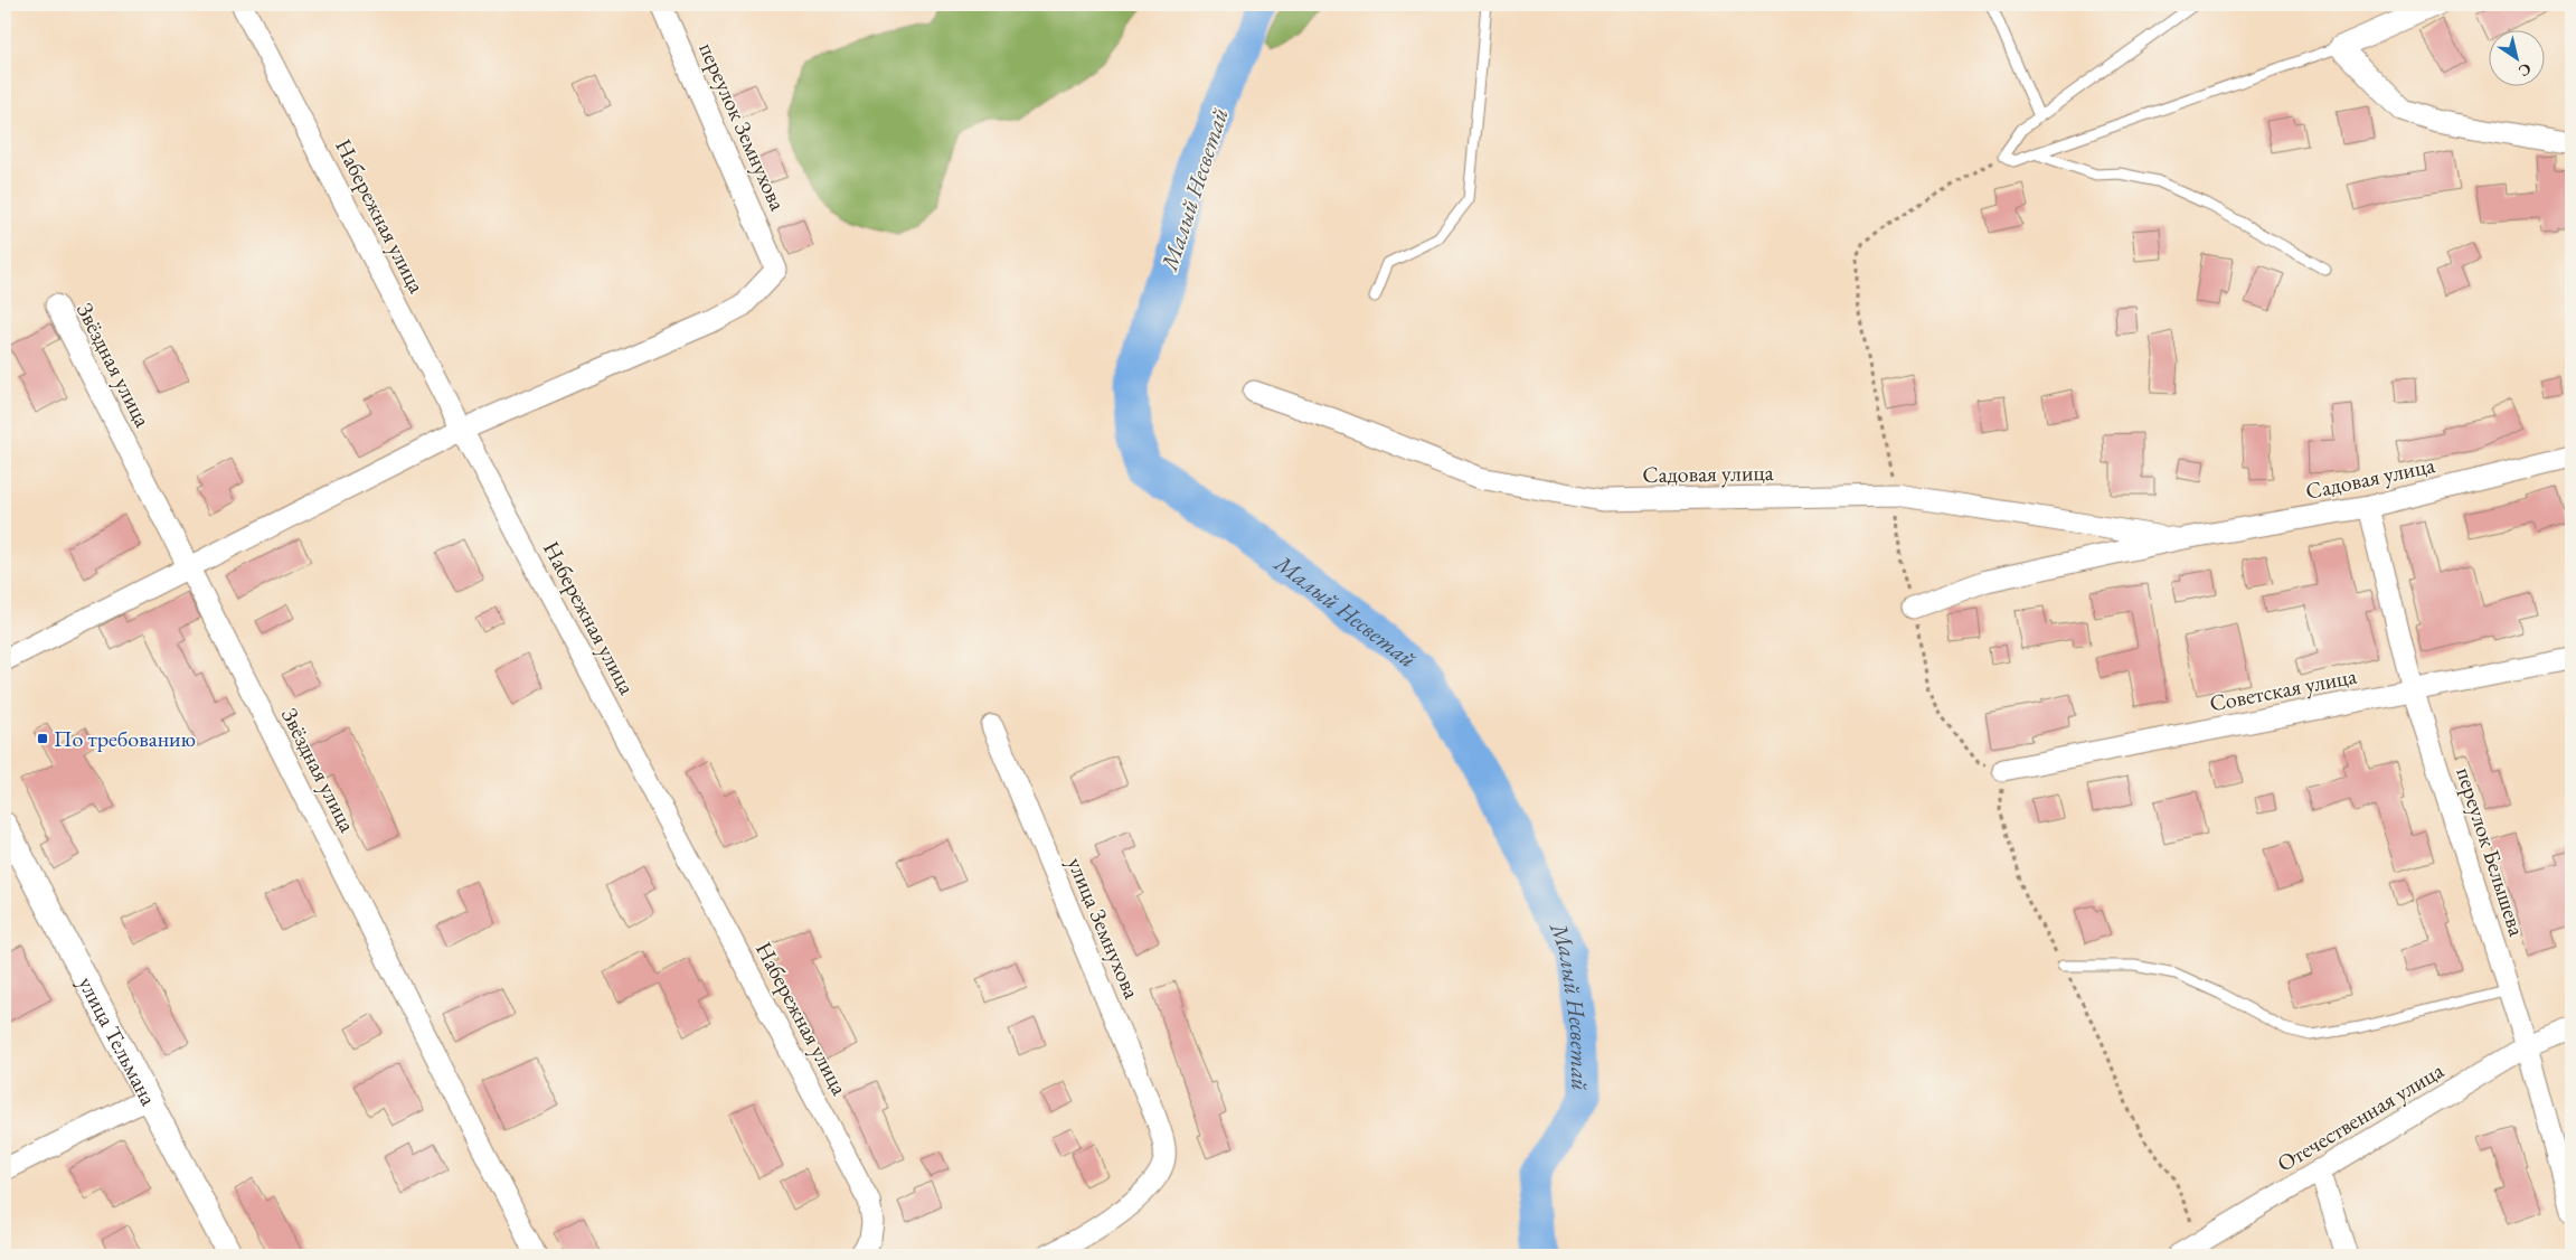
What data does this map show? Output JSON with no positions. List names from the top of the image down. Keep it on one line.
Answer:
{"streets":{"street":["переулок Земнухова","Набережная улица","Звёздная улица","Садовая улица","Советская улица","переулок Белышева","улица Земнухова","улица Тельмана","Отечественная улица"]},"crossings":[["переулок Земнухова","Набережная улица"],["Садовая улица","переулок Белышева"],["Советская улица","переулок Белышева"],["переулок Белышева","Отечественная улица"]],"water":["Малый Несветай"],"places":{"transit":["По требованию"]},"north":"bottom right"}
